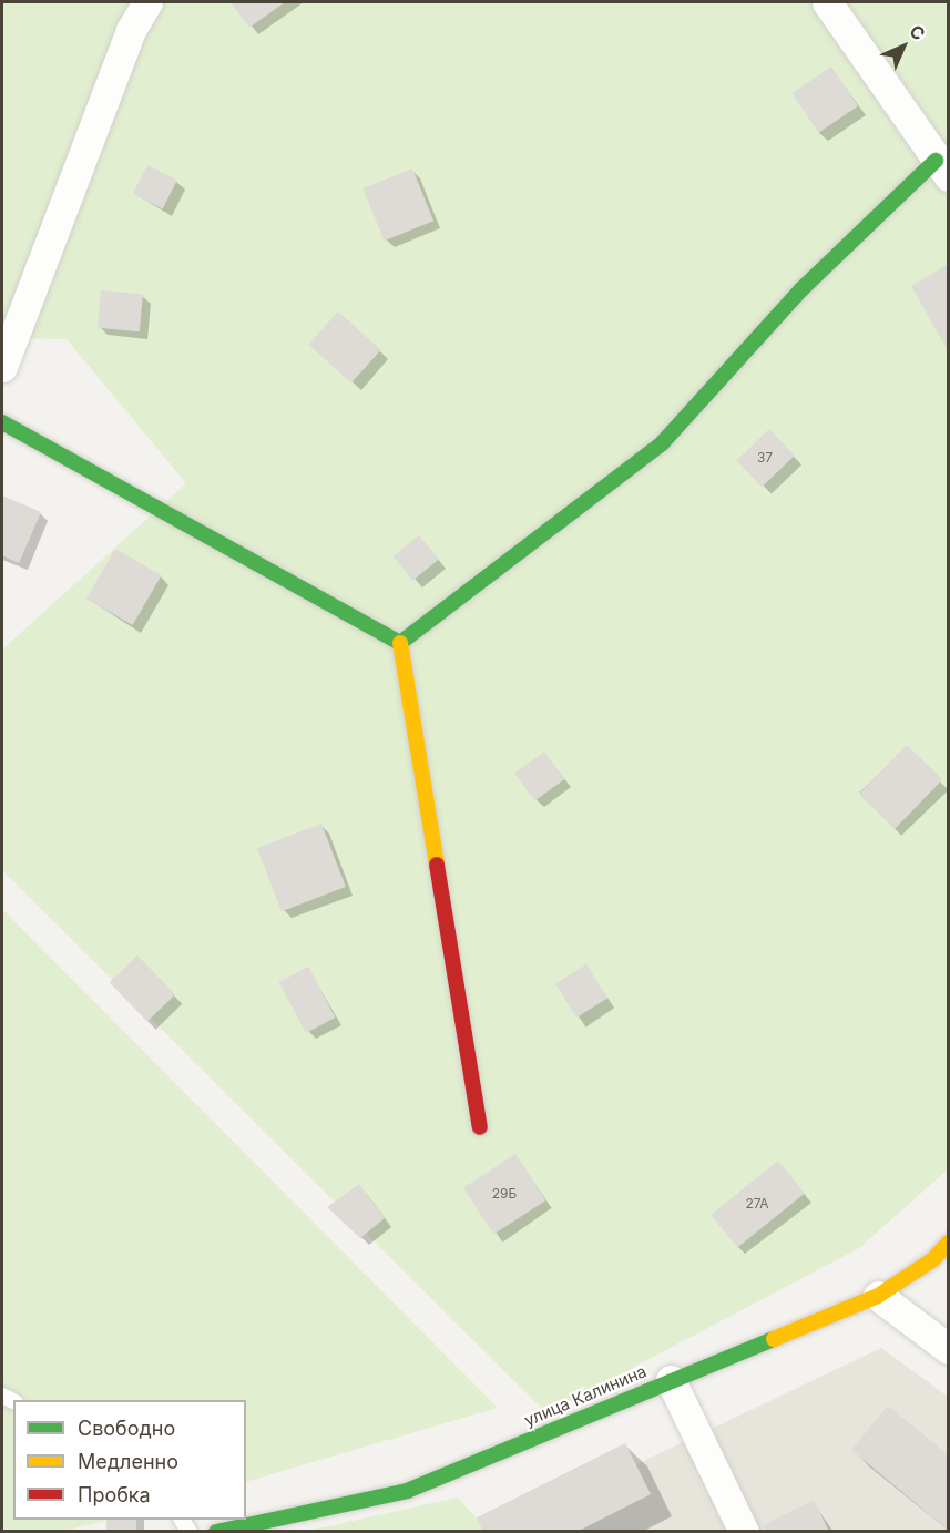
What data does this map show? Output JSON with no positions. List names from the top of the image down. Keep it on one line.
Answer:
{"streets":{"street":["улица Калинина"]},"house_numbers":["37","29Б","27А"],"legend":["Свободно","Медленно","Пробка"],"north":"top right"}
